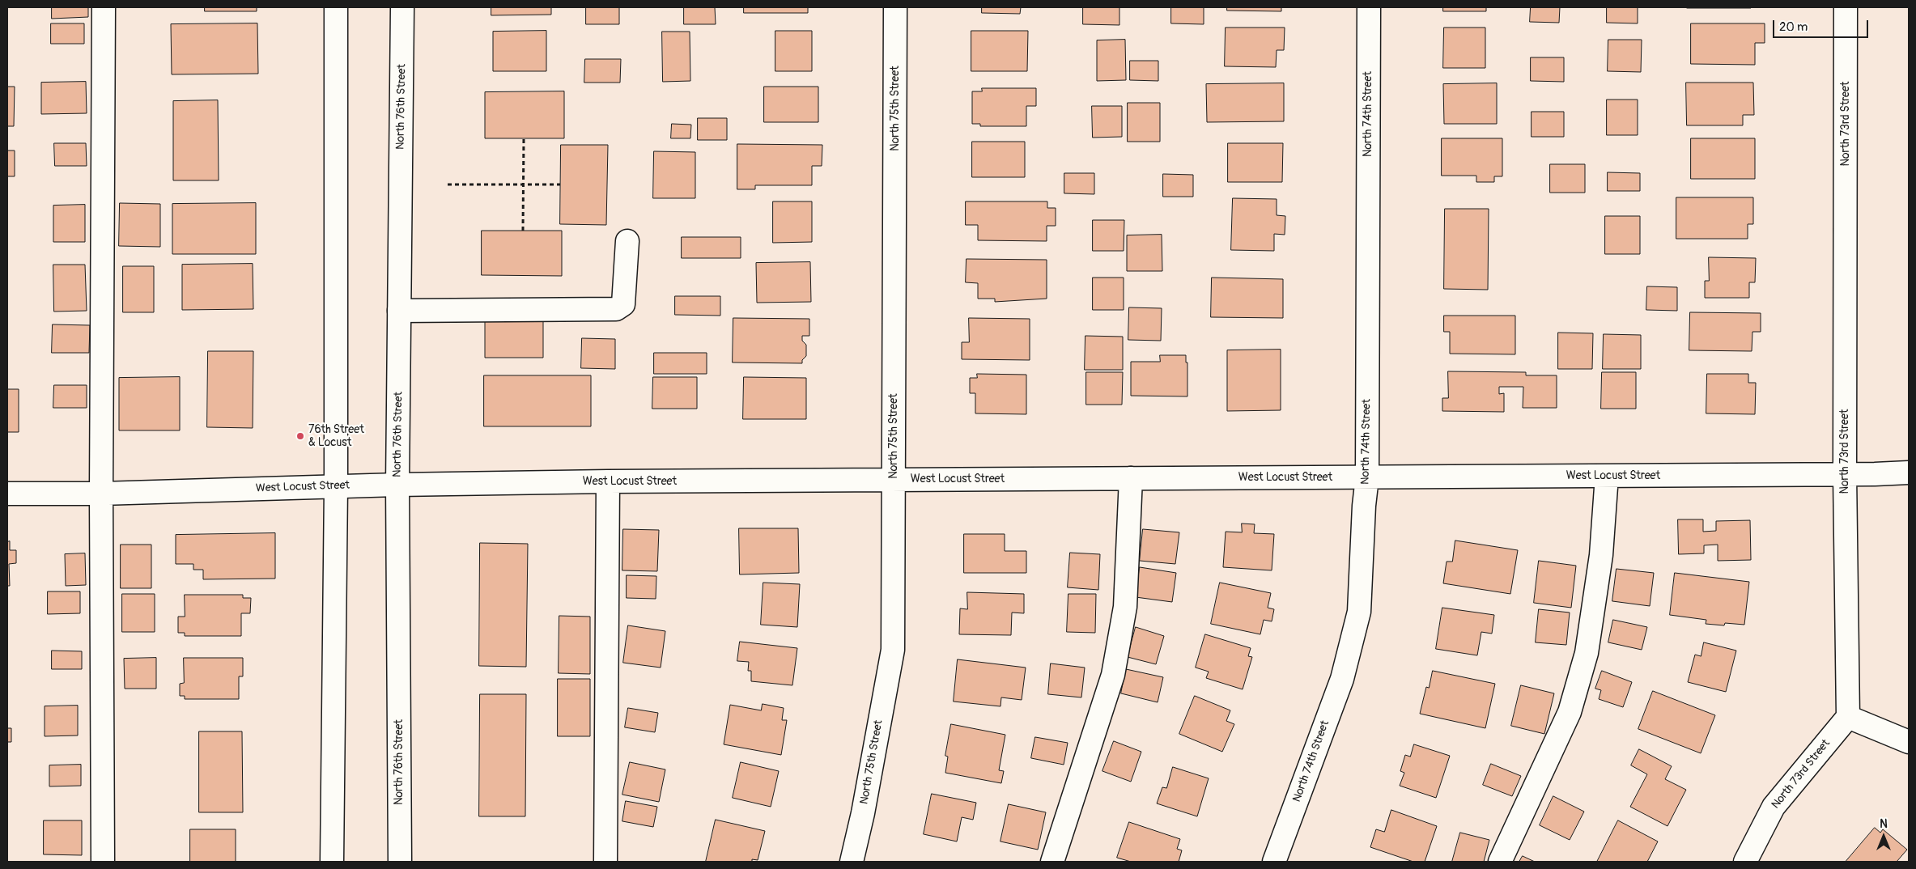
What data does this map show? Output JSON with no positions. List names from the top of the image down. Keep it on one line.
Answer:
{"streets":{"street":["North 76th Street","North 75th Street","North 74th Street","North 73rd Street","West Locust Street"]},"crossings":[["North 76th Street","West Locust Street"],["North 75th Street","West Locust Street"],["North 74th Street","West Locust Street"],["North 73rd Street","West Locust Street"]],"places":["76th Street & Locust"],"scale_bar":"20 m","north":"top"}
